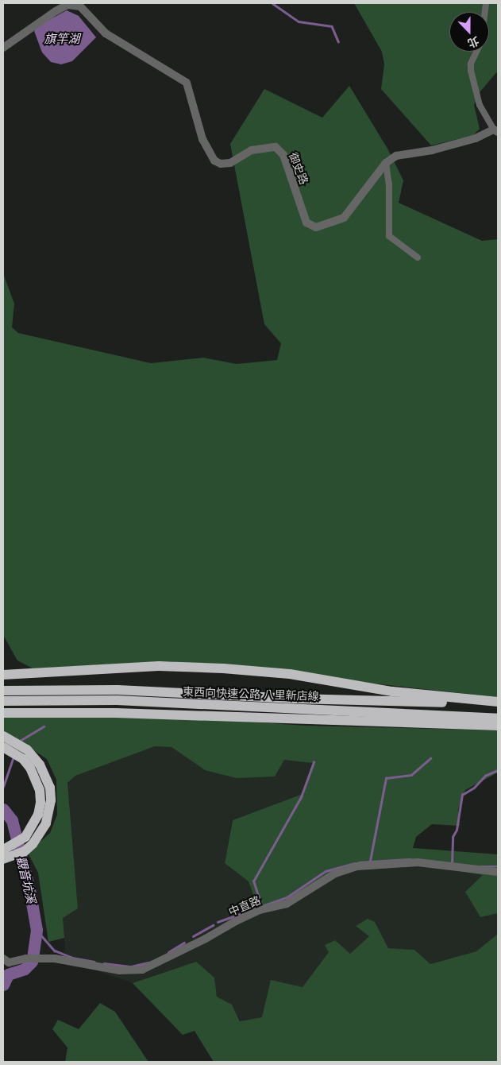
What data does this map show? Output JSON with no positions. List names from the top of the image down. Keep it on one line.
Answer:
{"streets":{"highway":["東西向快速公路 八里新店線"],"street":["御史路","中直路"]},"water":["旗竿湖","觀音坑溪"],"north":"bottom"}
